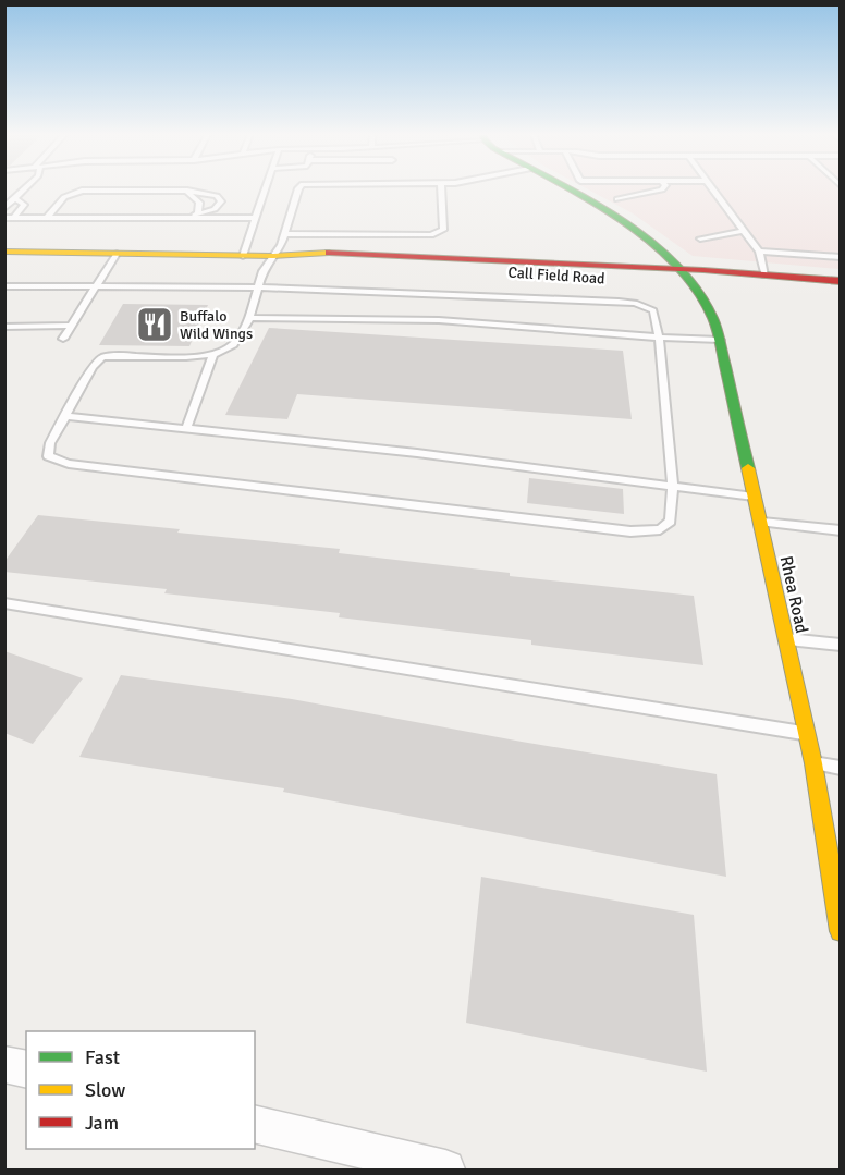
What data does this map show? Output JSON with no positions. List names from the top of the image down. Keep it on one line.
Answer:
{"streets":{"street":["Call Field Road","Rhea Road"]},"crossings":[["Call Field Road","Rhea Road"]],"places":{"restaurant":["Buffalo Wild Wings"]},"legend":["Fast","Slow","Jam"]}
